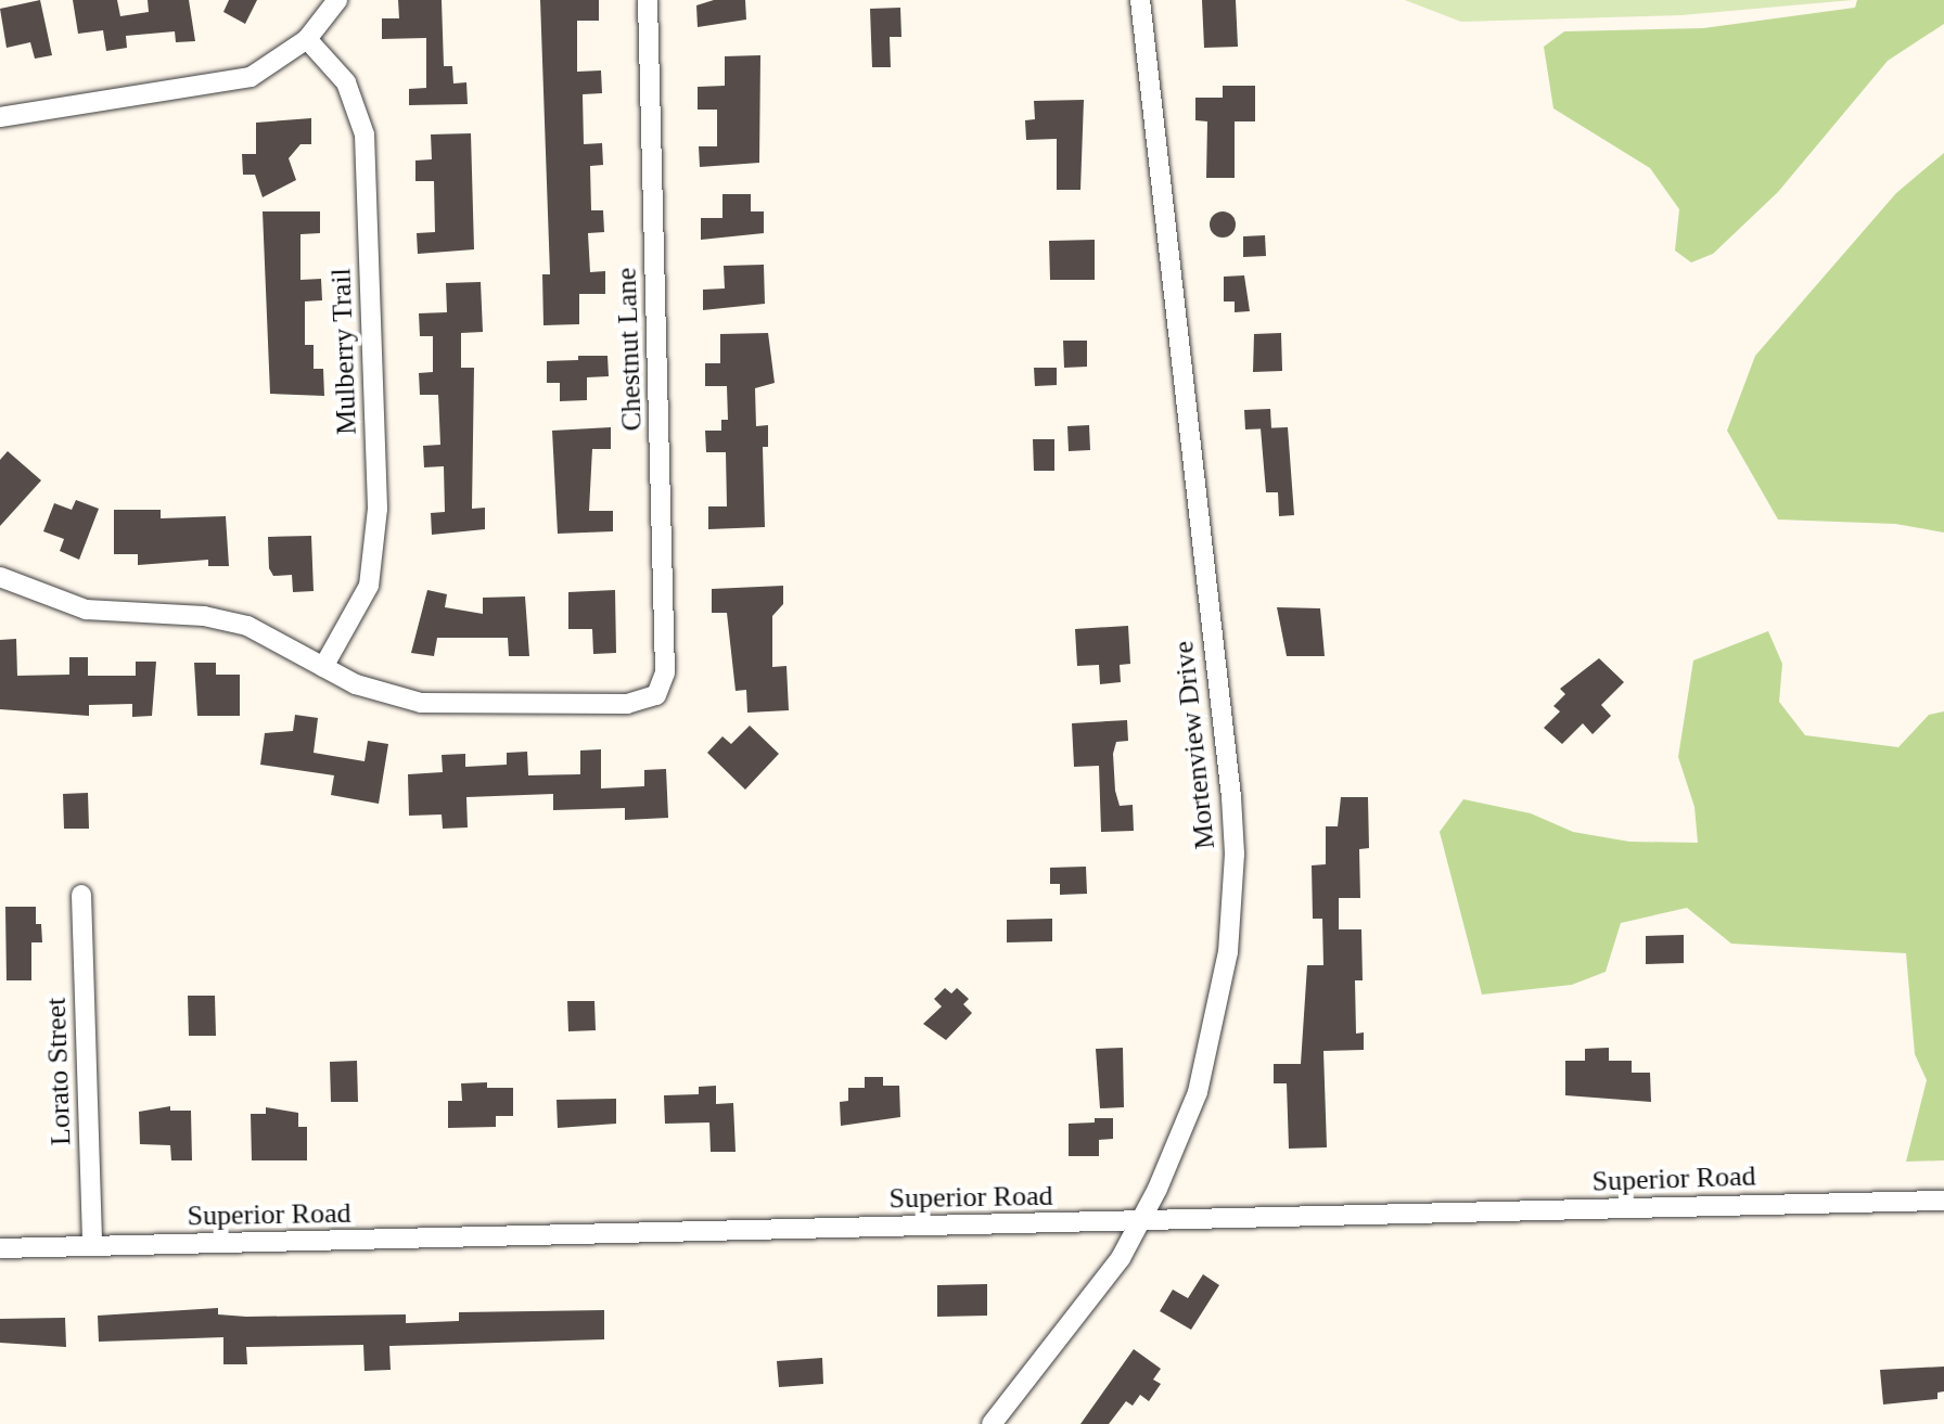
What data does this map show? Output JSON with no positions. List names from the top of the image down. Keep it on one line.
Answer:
{"streets":{"street":["Chestnut Lane","Mulberry Trail","Mortenview Drive","Lorato Street","Superior Road"]},"crossings":[["Chestnut Lane","Mulberry Trail"],["Mortenview Drive","Superior Road"],["Lorato Street","Superior Road"]]}
